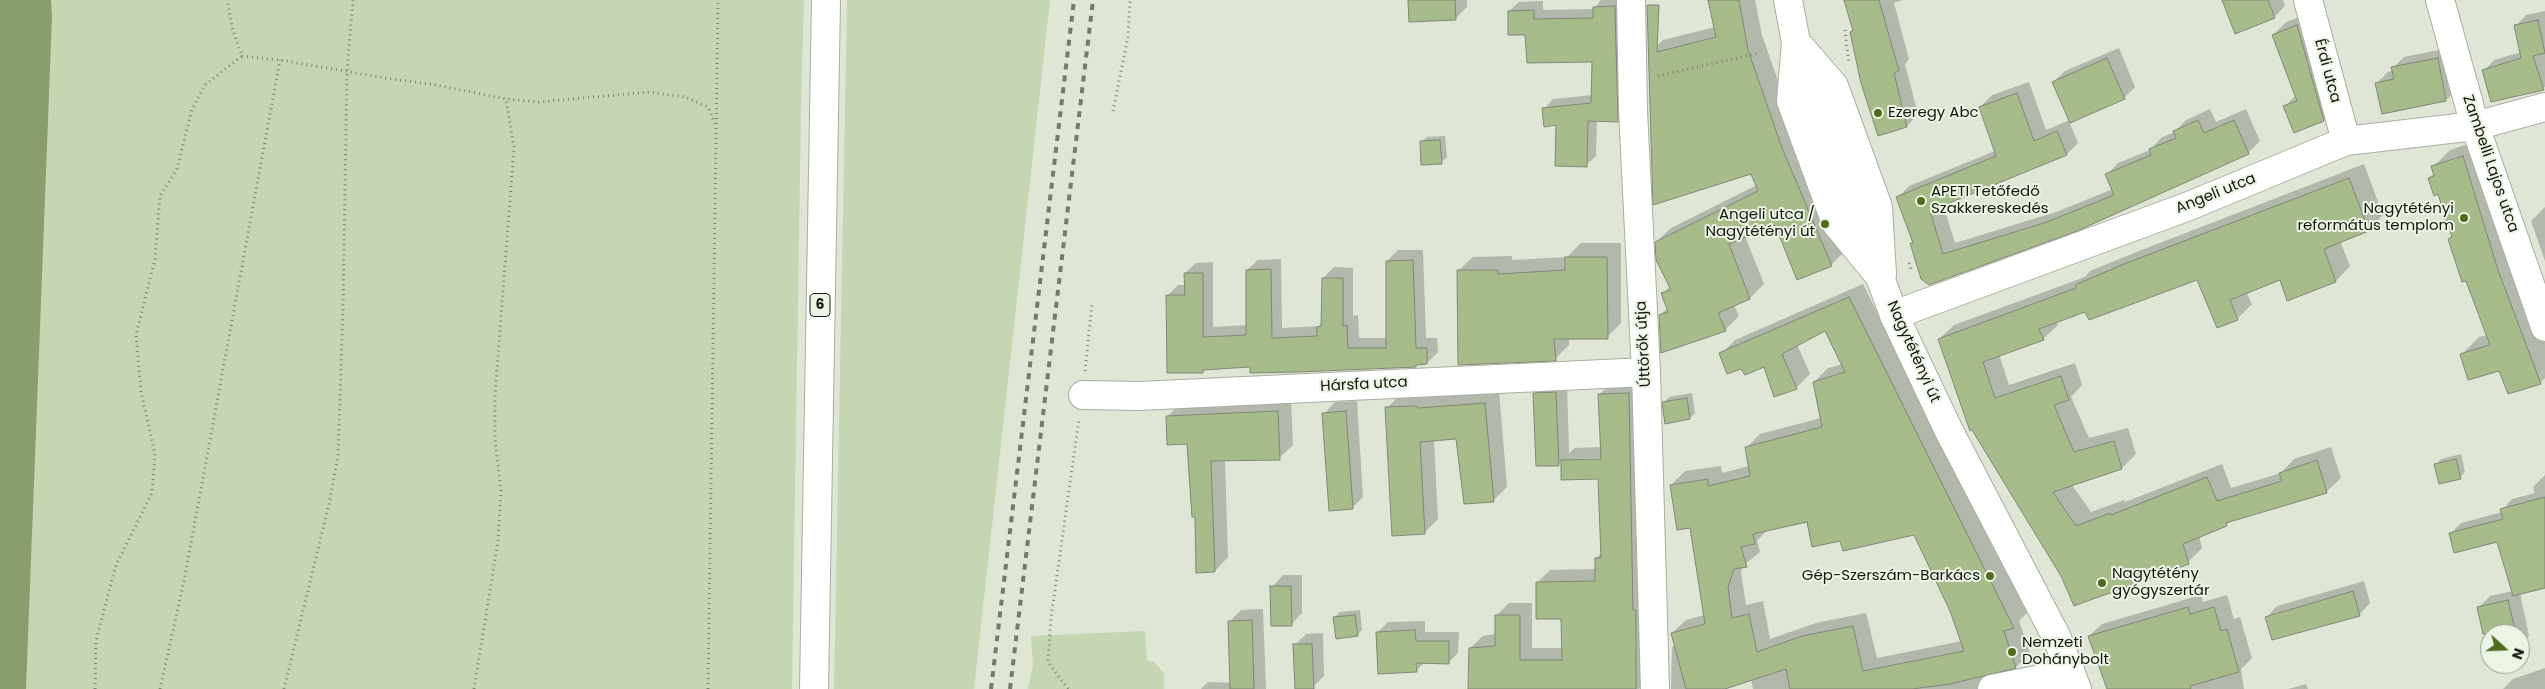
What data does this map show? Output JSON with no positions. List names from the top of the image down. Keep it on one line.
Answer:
{"streets":{"street":["Érdi utca","Zambelli Lajos utca","Angeli utca","6","Úttörők útja","Nagytétényi út","Hársfa utca"]},"crossings":[["Érdi utca","Angeli utca"],["Zambelli Lajos utca","Angeli utca"],["Angeli utca","Nagytétényi út"],["Úttörők útja","Hársfa utca"]],"places":["Ezeregy Abc","APETI Tetőfedő Szakkereskedés","Nagytétényi református templom","Angeli utca / Nagytétényi út","Gép-Szerszám-Barkács","Nagytétény gyógyszertár","Nemzeti Dohánybolt"],"north":"right"}
